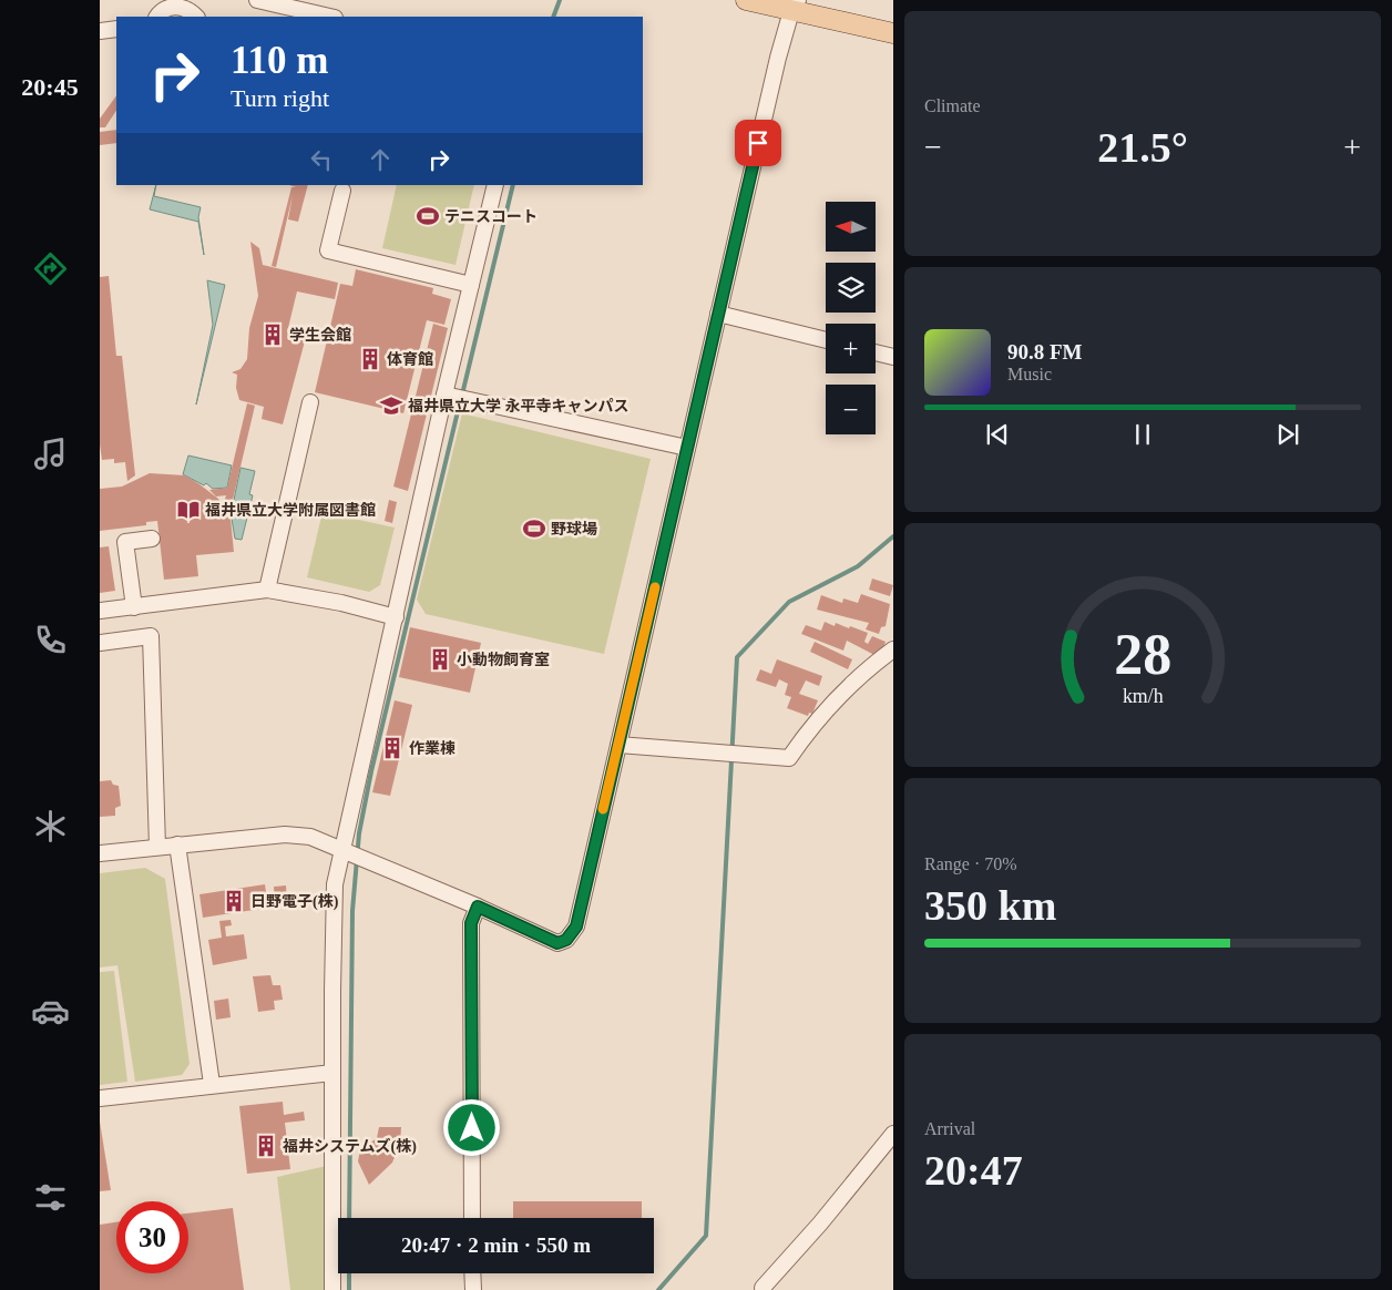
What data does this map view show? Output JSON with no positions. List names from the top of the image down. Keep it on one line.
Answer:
{"places":{"sports":["テニスコート","野球場"],"building":["学生会館","体育館","小動物飼育室","作業棟","日野電子(株)","福井システムズ(株)"],"school or university":["福井県立大学 永平寺キャンパス"],"library":["福井県立大学附属図書館"]},"north":"left","page":{"tabs":"20:45","tile":["Climate",["Range · 70%","350 km"],["Arrival","20:47"]],"turn":["110 m","Turn right"],"heat":["−","21.5°","+"],"map_buttons":["+","−"],"song":["90.8 FM","Music"],"limit":"30","trip":"20:47 · 2 min · 550 m","gauge":["28","km/h"]}}
